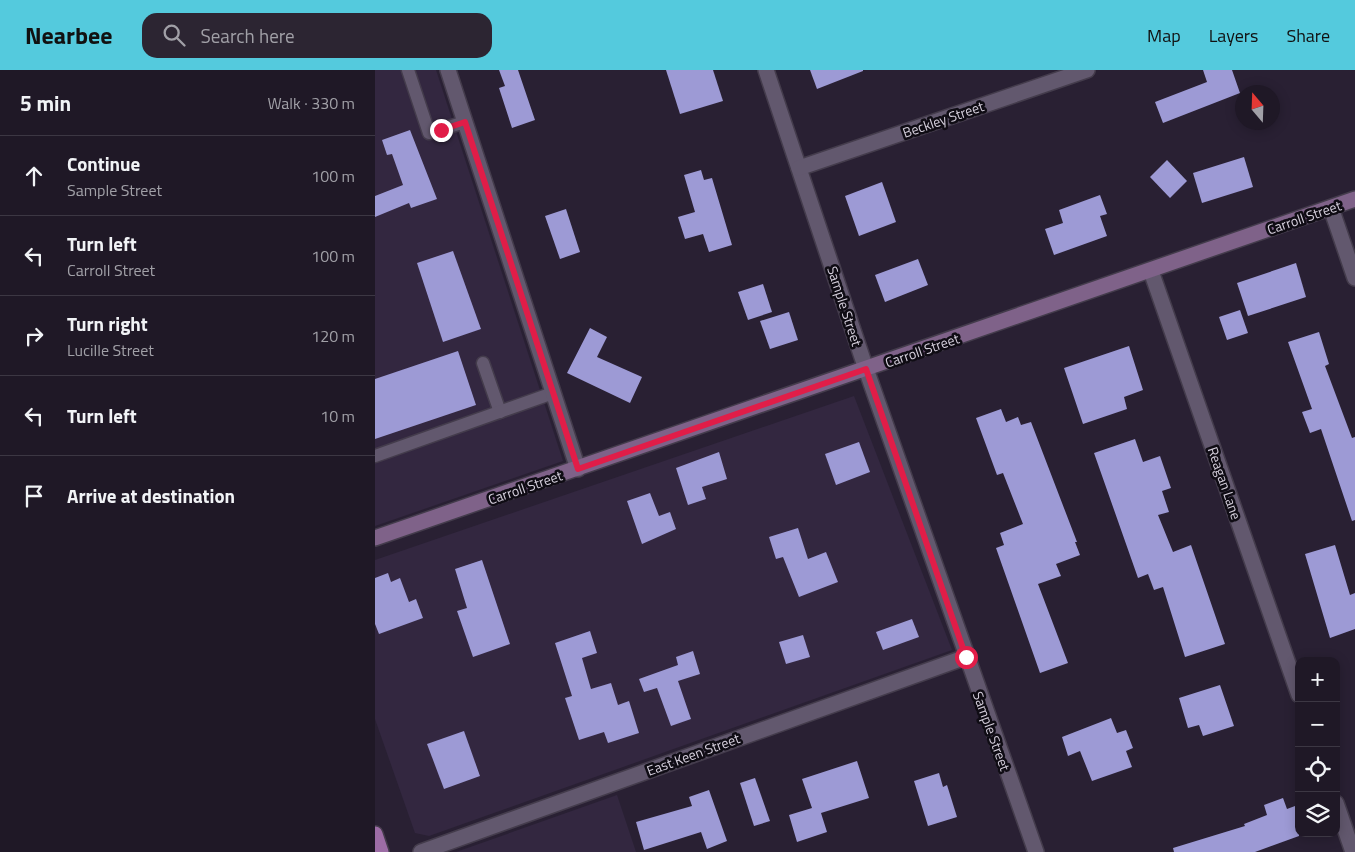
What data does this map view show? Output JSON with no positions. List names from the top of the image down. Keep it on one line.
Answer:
{"streets":{"main road":["Carroll Street"],"street":["Beckley Street","Sample Street","Reagan Lane","East Keen Street"]},"crossings":[["Beckley Street","Sample Street"],["Carroll Street","Sample Street"],["Carroll Street","Reagan Lane"],["Sample Street","East Keen Street"]],"north":"top","page":{"header":"Nearbee","search":"Search here","nav":["Map","Layers","Share"],"heading":["5 min","Walk · 330 m"],"list":[["Continue","Sample Street","100 m"],["Turn left","Carroll Street","100 m"],["Turn right","Lucille Street","120 m"],["Turn left","10 m"],"Arrive at destination"],"map_buttons":["+","−"]}}
